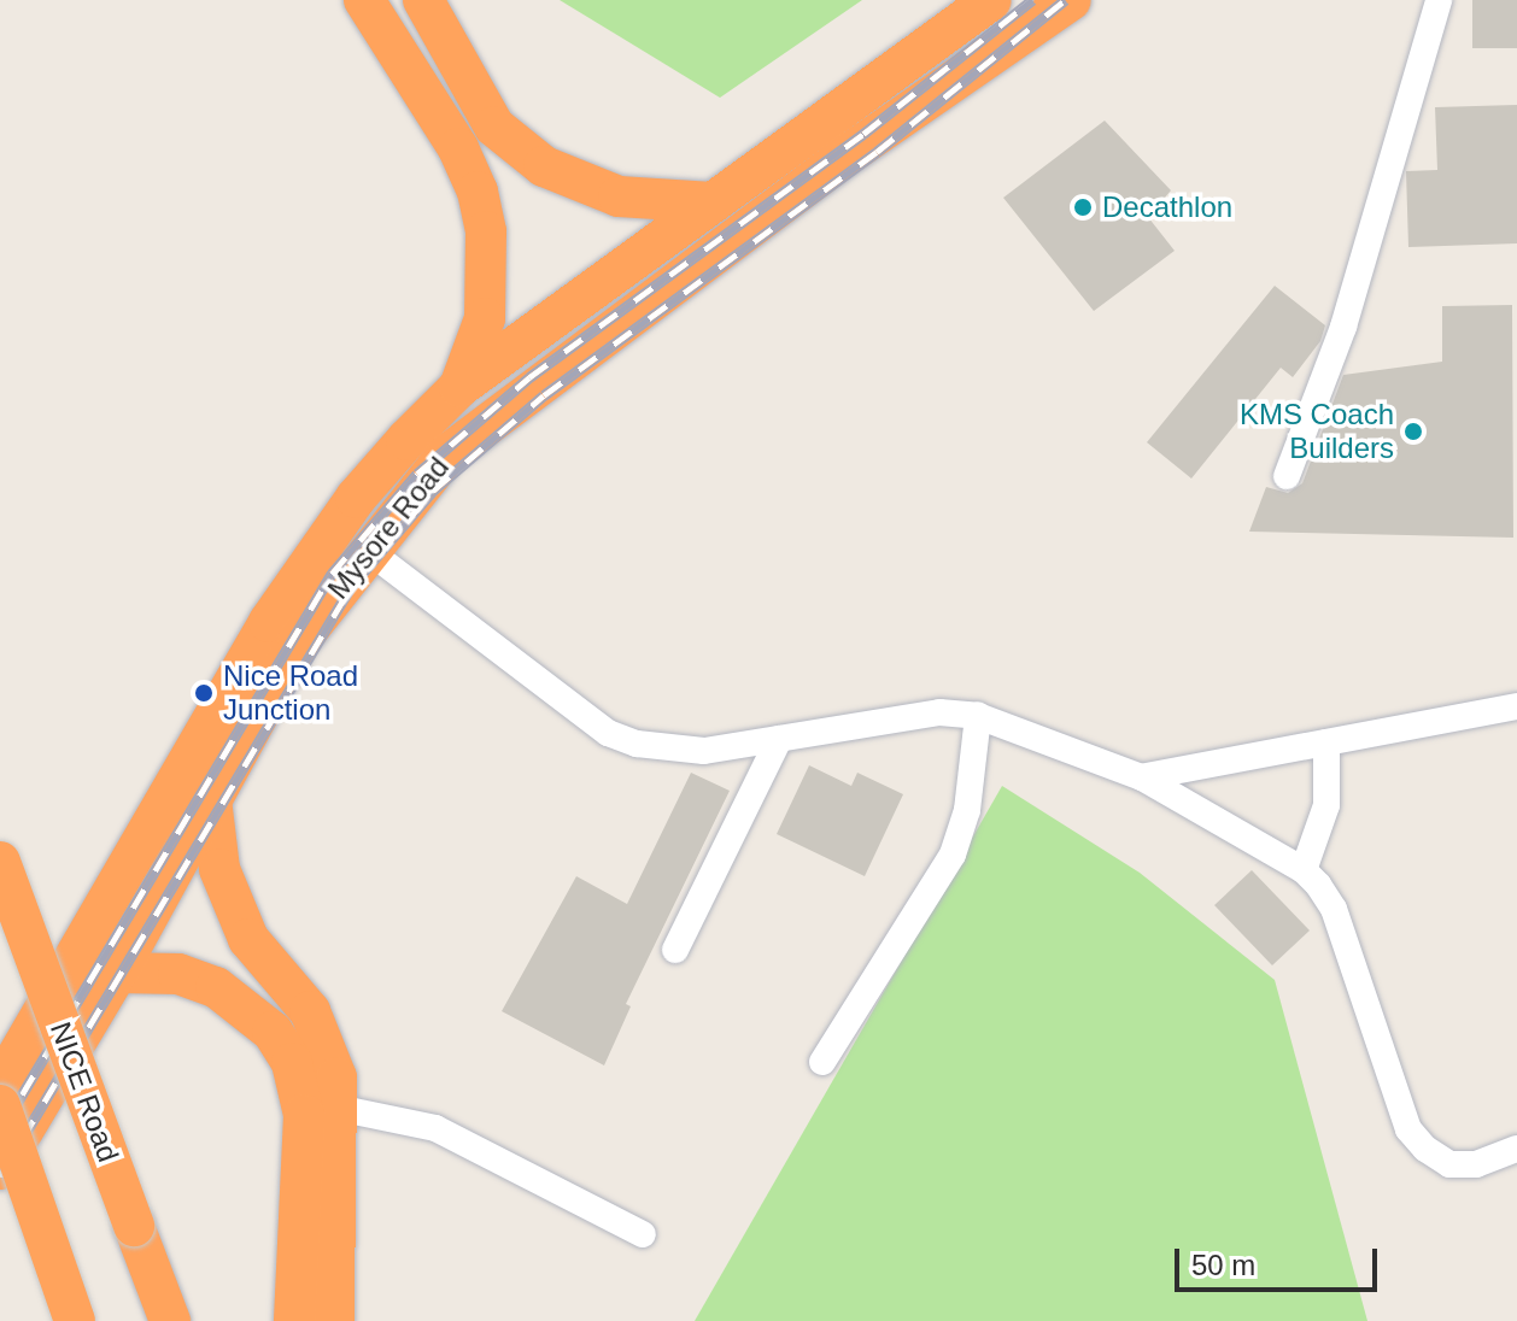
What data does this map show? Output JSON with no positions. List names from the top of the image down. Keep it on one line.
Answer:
{"streets":{"highway":["Mysore Road","NICE Road"]},"places":["Decathlon","KMS Coach Builders","Nice Road Junction"],"scale_bar":"50 m"}
